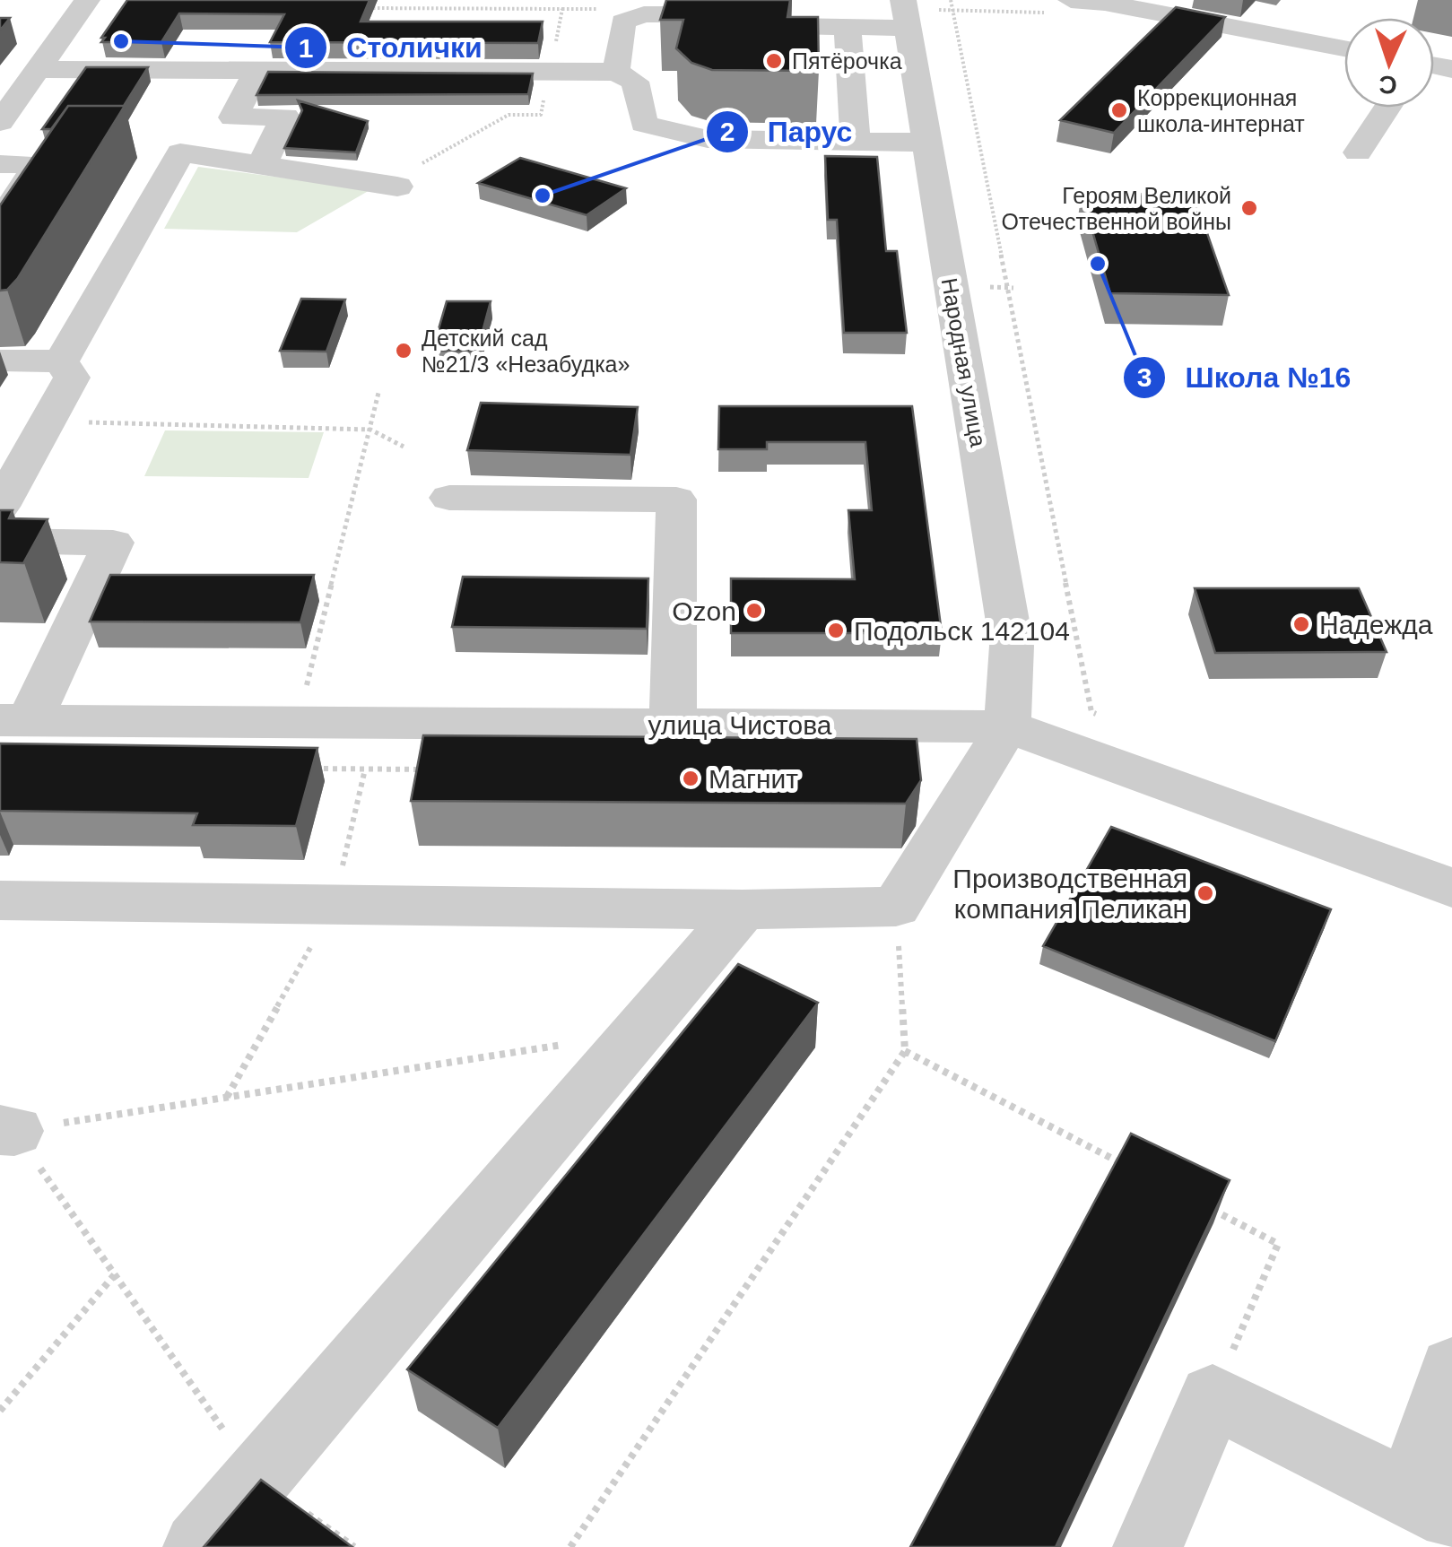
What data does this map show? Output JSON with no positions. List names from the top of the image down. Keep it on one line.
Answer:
{"streets":{"street":["Народная улица","улица Чистова"]},"crossings":[["Народная улица","улица Чистова"]],"places":["Столички","Пятёрочка","Коррекционная школа-интернат","Парус","Героям Великой Отечественной войны","Школа №16","Детский сад №21/3 «Незабудка»","Ozon","Надежда","Подольск 142104","Магнит","Производственная компания Пеликан"],"north":"bottom"}
